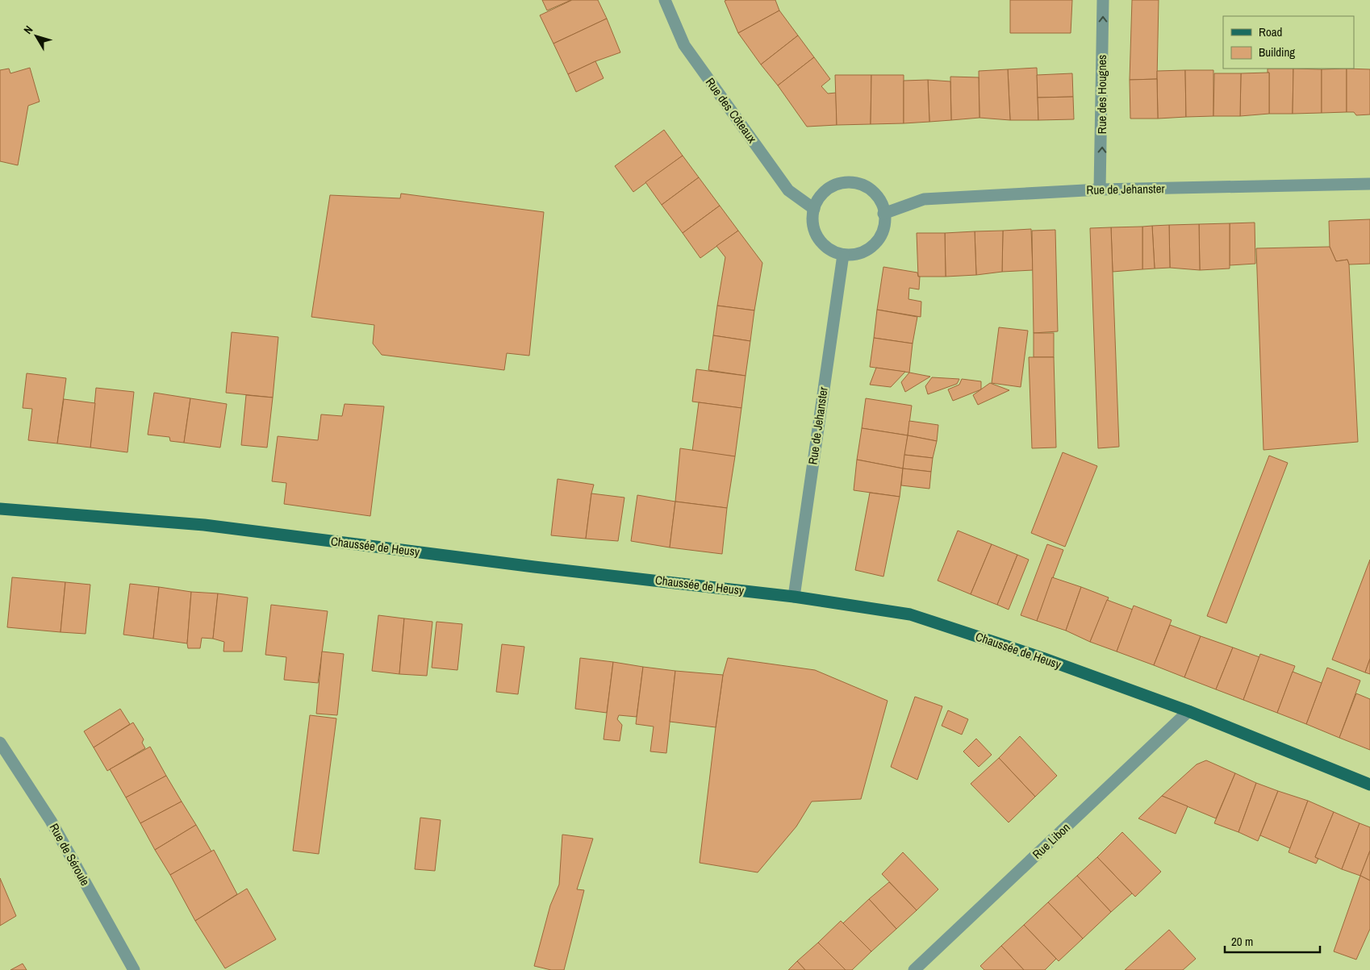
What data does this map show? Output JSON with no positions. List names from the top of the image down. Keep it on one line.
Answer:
{"streets":{"main road":["Chaussée de Heusy"],"street":["Rue des Hougnes","Rue des Côteaux","Rue de Jehanster","Rue Libon","Rue de Séroule"]},"crossings":[["Rue des Hougnes","Rue de Jehanster"],["Rue des Côteaux","Rue de Jehanster"],["Rue de Jehanster","Chaussée de Heusy"],["Chaussée de Heusy","Rue Libon"]],"one_way":["Rue des Hougnes"],"legend":["Road","Building"],"scale_bar":"20 m","north":"top left"}
